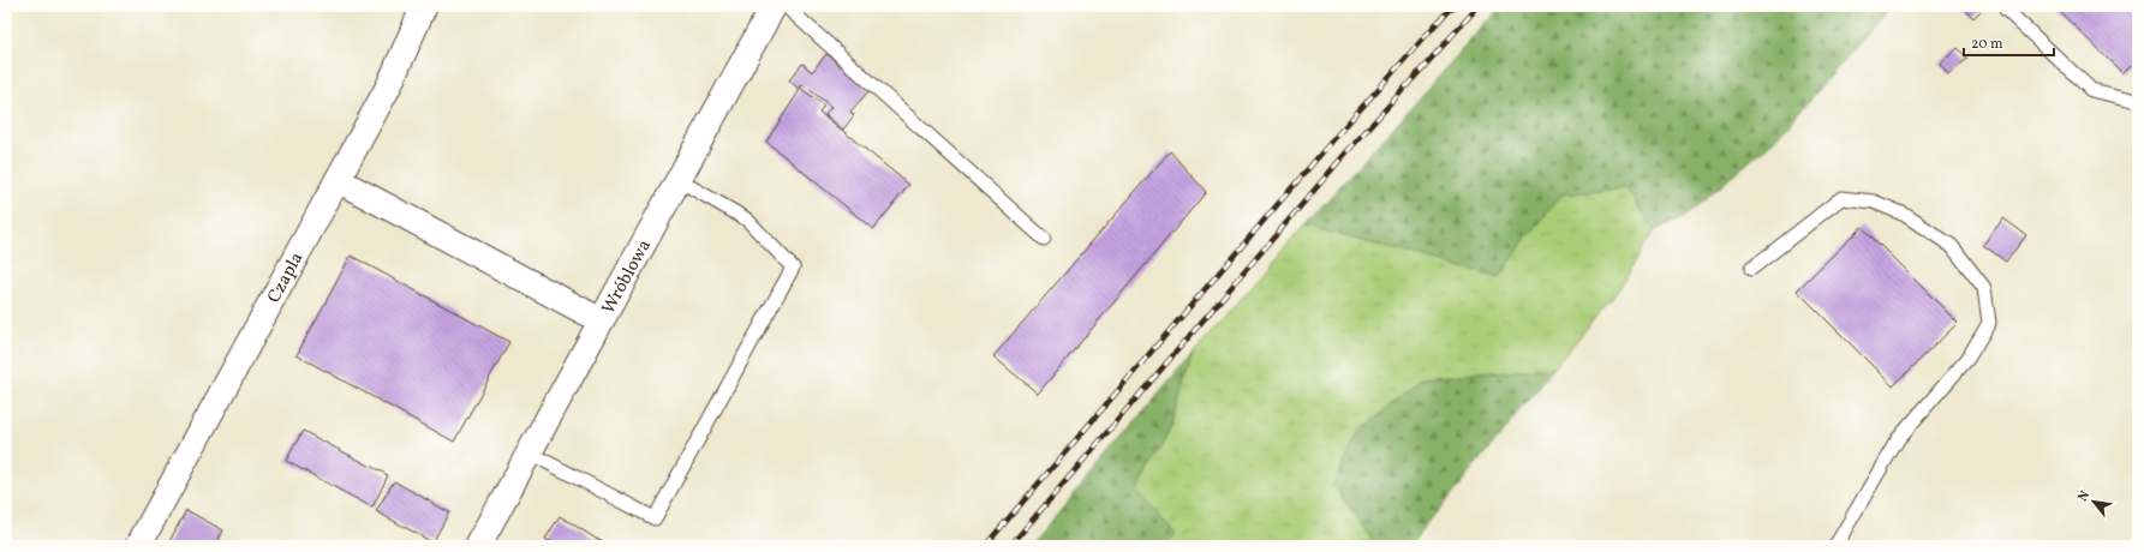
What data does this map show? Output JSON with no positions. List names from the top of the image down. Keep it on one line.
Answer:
{"streets":{"street":["Wróblowa","Czapla"]},"scale_bar":"20 m","north":"top left"}
